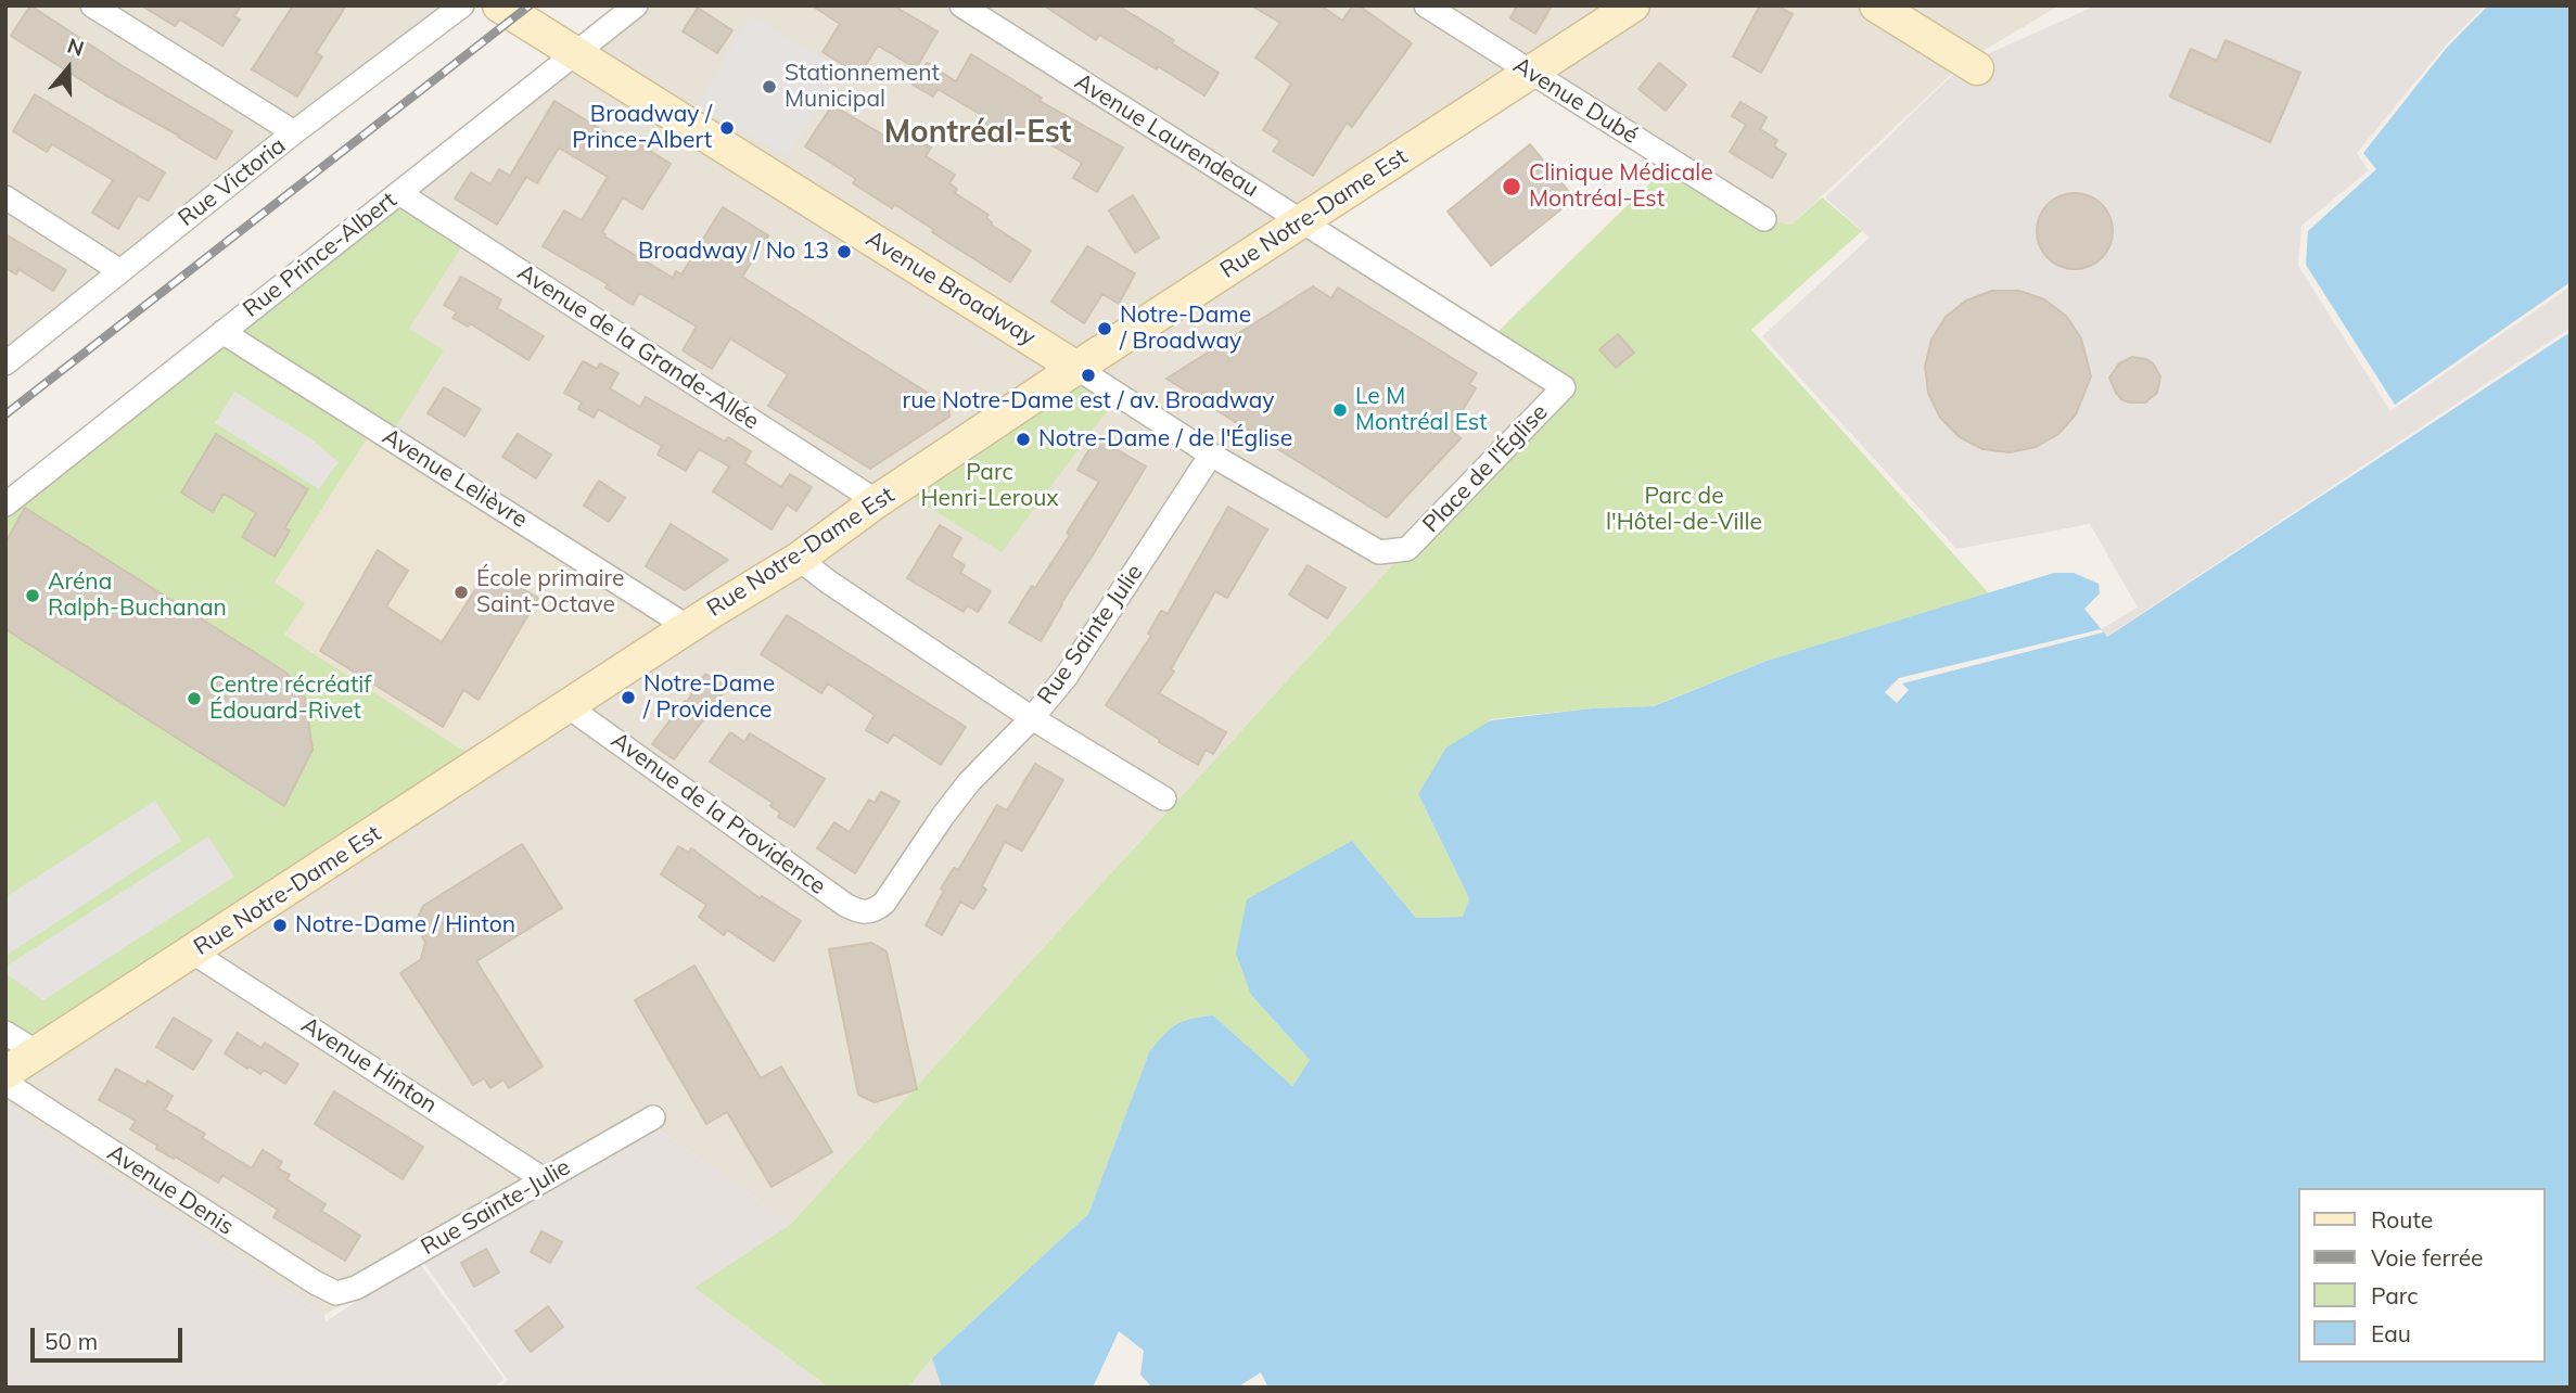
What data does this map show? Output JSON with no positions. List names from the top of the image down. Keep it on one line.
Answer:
{"streets":{"main road":["Rue Notre-Dame Est","Avenue Broadway"],"street":["Avenue Dubé","Avenue Laurendeau","Rue Victoria","Rue Prince-Albert","Avenue de la Grande-Allée","Place de l'Église","Avenue Lelièvre","Rue Sainte Julie","Avenue de la Providence","Avenue Hinton","Avenue Denis","Rue Sainte-Julie"]},"crossings":[["Avenue Dubé","Rue Notre-Dame Est"],["Avenue Laurendeau","Rue Notre-Dame Est"],["Avenue Laurendeau","Place de l'Église"],["Rue Notre-Dame Est","Avenue Broadway"],["Rue Notre-Dame Est","Avenue de la Grande-Allée"],["Rue Notre-Dame Est","Avenue Lelièvre"],["Rue Notre-Dame Est","Avenue de la Providence"],["Rue Notre-Dame Est","Avenue Hinton"],["Rue Prince-Albert","Avenue Broadway"],["Rue Prince-Albert","Avenue de la Grande-Allée"],["Rue Prince-Albert","Avenue Lelièvre"],["Avenue Broadway","Place de l'Église"],["Avenue Broadway","Rue Sainte Julie"],["Rue Sainte Julie","Avenue de la Providence"],["Avenue Hinton","Rue Sainte-Julie"],["Avenue Denis","Rue Sainte-Julie"]],"districts":["Montréal-Est"],"parks":["Parc Henri-Leroux","Parc de l'Hôtel-de-Ville"],"places":["Stationnement Municipal","Broadway / Prince-Albert","Clinique Médicale Montréal-Est","Broadway / No 13","Notre-Dame / Broadway","rue Notre-Dame est / av. Broadway","Le M Montréal Est","Notre-Dame / de l'Église","École primaire Saint-Octave","Aréna Ralph-Buchanan","Notre-Dame / Providence","Centre récréatif Édouard-Rivet","Notre-Dame / Hinton"],"legend":["Route","Voie ferrée","Parc","Eau"],"scale_bar":"50 m","north":"top"}
